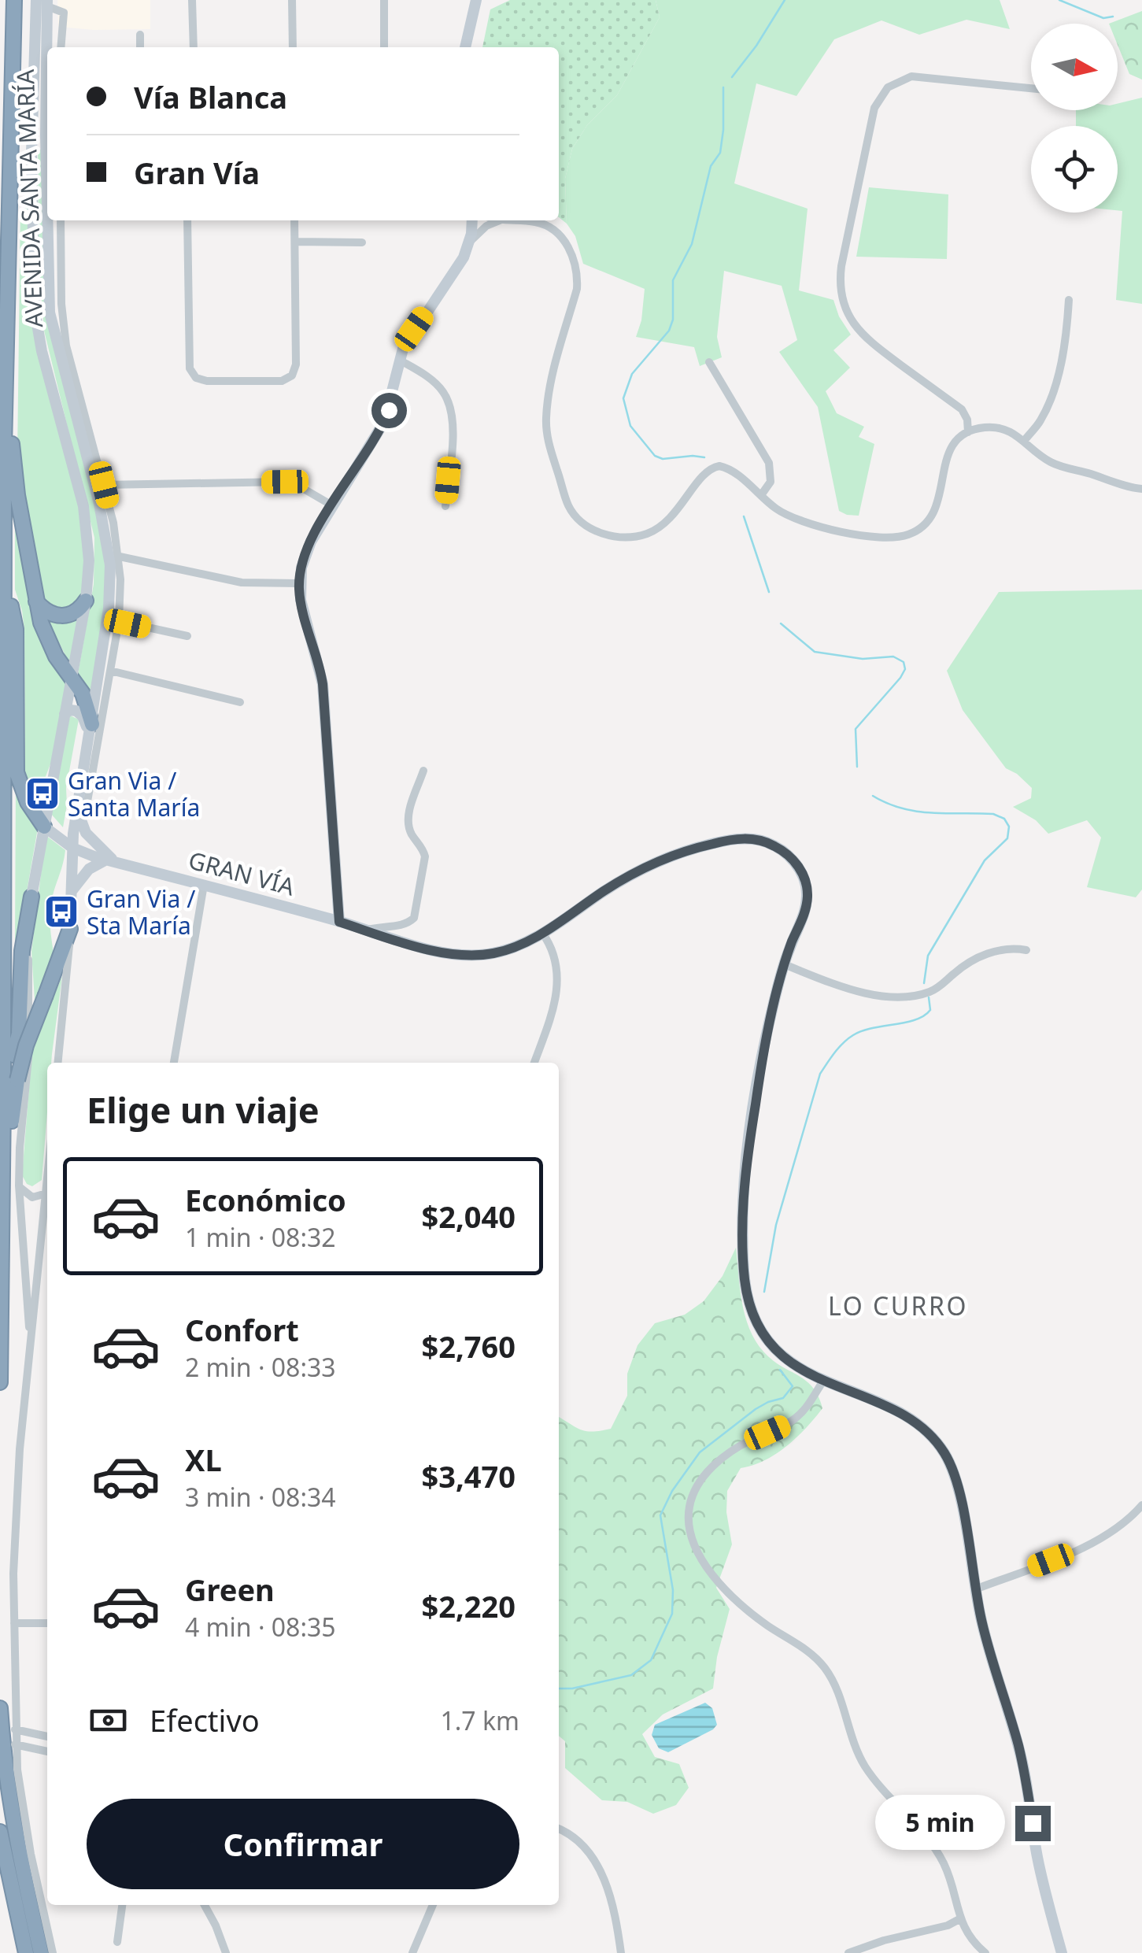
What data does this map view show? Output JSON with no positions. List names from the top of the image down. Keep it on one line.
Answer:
{"streets":{"main road":["AVENIDA SANTA MARÍA","GRAN VÍA"]},"crossings":[["AVENIDA SANTA MARÍA","GRAN VÍA"]],"districts":["LO CURRO"],"places":{"bus stop":["Gran Via / Santa María","Gran Via / Sta María"]},"north":"right","page":{"banner":["Vía Blanca","Gran Vía"],"heading":"Elige un viaje","list":[{"name":"Económico","note":"1 min · 08:32","value":"$2,040"},{"name":"Confort","note":"2 min · 08:33","value":"$2,760"},{"name":"XL","note":"3 min · 08:34","value":"$3,470"},{"name":"Green","note":"4 min · 08:35","value":"$2,220"}],"pay":["Efectivo","1.7 km"],"buttons":"Confirmar","bubble":"5 min"}}
